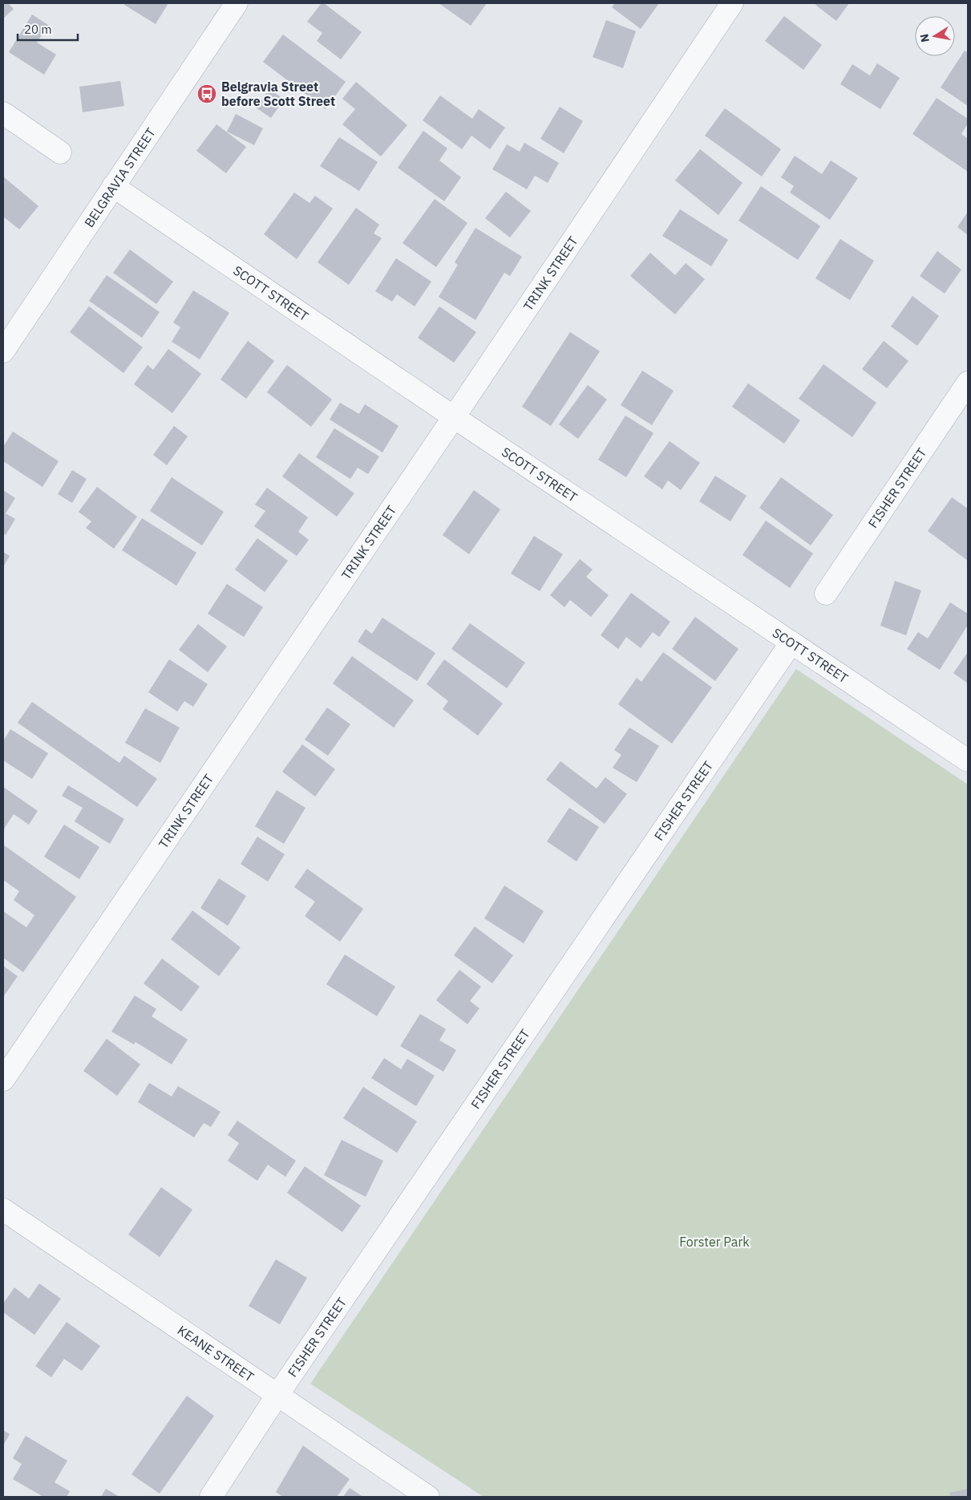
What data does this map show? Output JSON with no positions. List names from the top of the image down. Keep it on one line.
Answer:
{"streets":{"street":["BELGRAVIA STREET","TRINK STREET","SCOTT STREET","FISHER STREET","KEANE STREET"]},"crossings":[["BELGRAVIA STREET","SCOTT STREET"],["TRINK STREET","SCOTT STREET"],["SCOTT STREET","FISHER STREET"],["FISHER STREET","KEANE STREET"]],"parks":["Forster Park"],"places":{"bus stop":["Belgravia Street before Scott Street"]},"scale_bar":"20 m","north":"left"}
